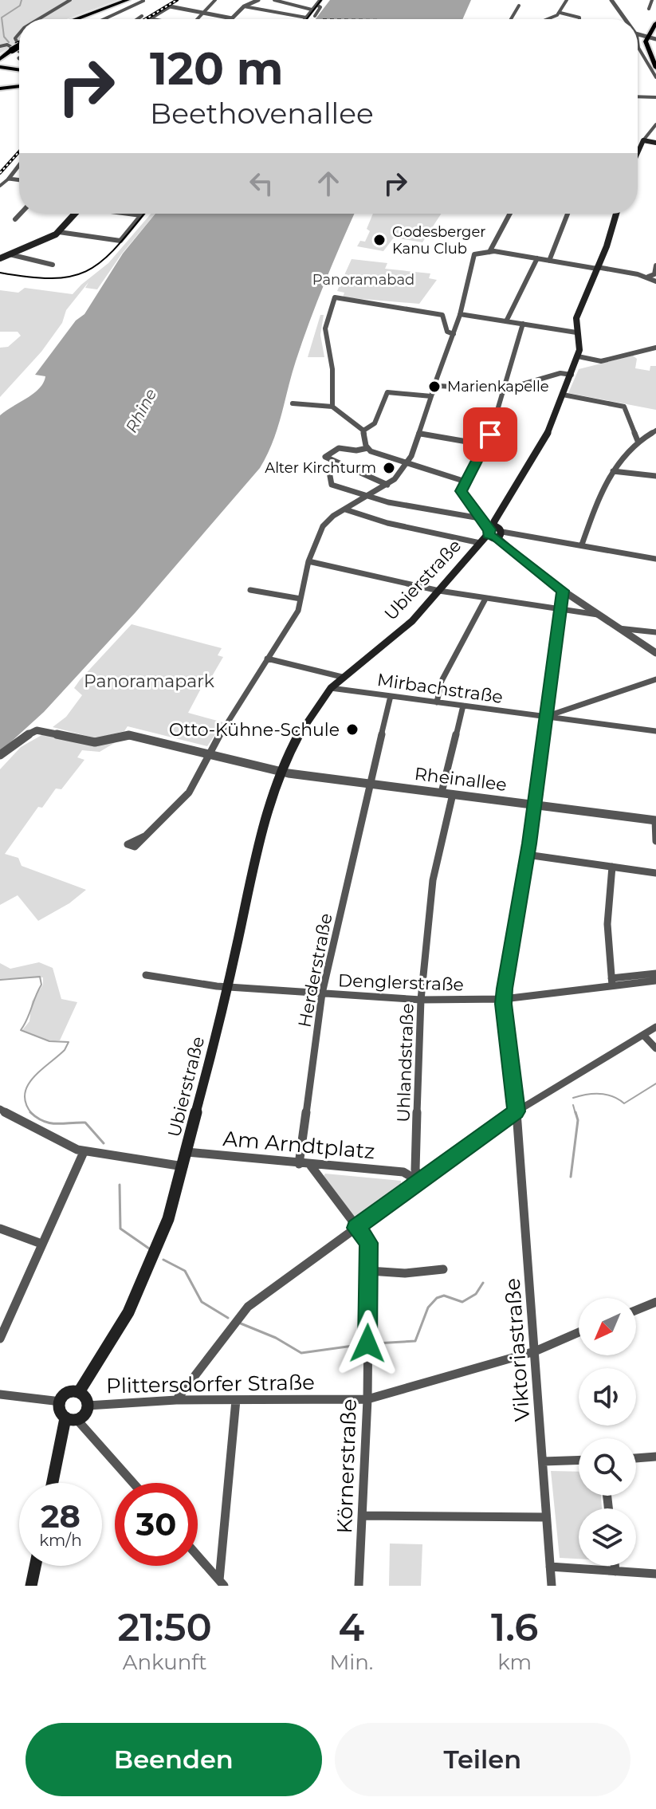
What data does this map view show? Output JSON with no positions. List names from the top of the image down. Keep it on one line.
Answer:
{"streets":{"main road":["Ubierstraße"],"street":["Mirbachstraße","Rheinallee","Herderstraße","Denglerstraße","Uhlandstraße","Am Arndtplatz","Viktoriastraße","Plittersdorfer Straße","Körnerstraße"]},"crossings":[["Ubierstraße","Mirbachstraße"],["Ubierstraße","Rheinallee"],["Ubierstraße","Denglerstraße"],["Ubierstraße","Am Arndtplatz"],["Ubierstraße","Plittersdorfer Straße"],["Mirbachstraße","Herderstraße"],["Mirbachstraße","Viktoriastraße"],["Rheinallee","Herderstraße"],["Rheinallee","Uhlandstraße"],["Rheinallee","Viktoriastraße"],["Herderstraße","Denglerstraße"],["Herderstraße","Am Arndtplatz"],["Denglerstraße","Uhlandstraße"],["Denglerstraße","Viktoriastraße"],["Uhlandstraße","Am Arndtplatz"],["Am Arndtplatz","Körnerstraße"],["Viktoriastraße","Plittersdorfer Straße"],["Plittersdorfer Straße","Körnerstraße"]],"water":["Rhine"],"parks":["Panoramabad","Panoramapark"],"places":["Godesberger Kanu Club","Marienkapelle","Alter Kirchturm","Otto-Kühne-Schule"],"north":"bottom left","page":{"turn":["120 m","Beethovenallee"],"speed":"28 km/h","limit":"30","eta":["21:50","Ankunft","4","Min.","1.6","km"],"buttons":["Beenden","Teilen"]}}
